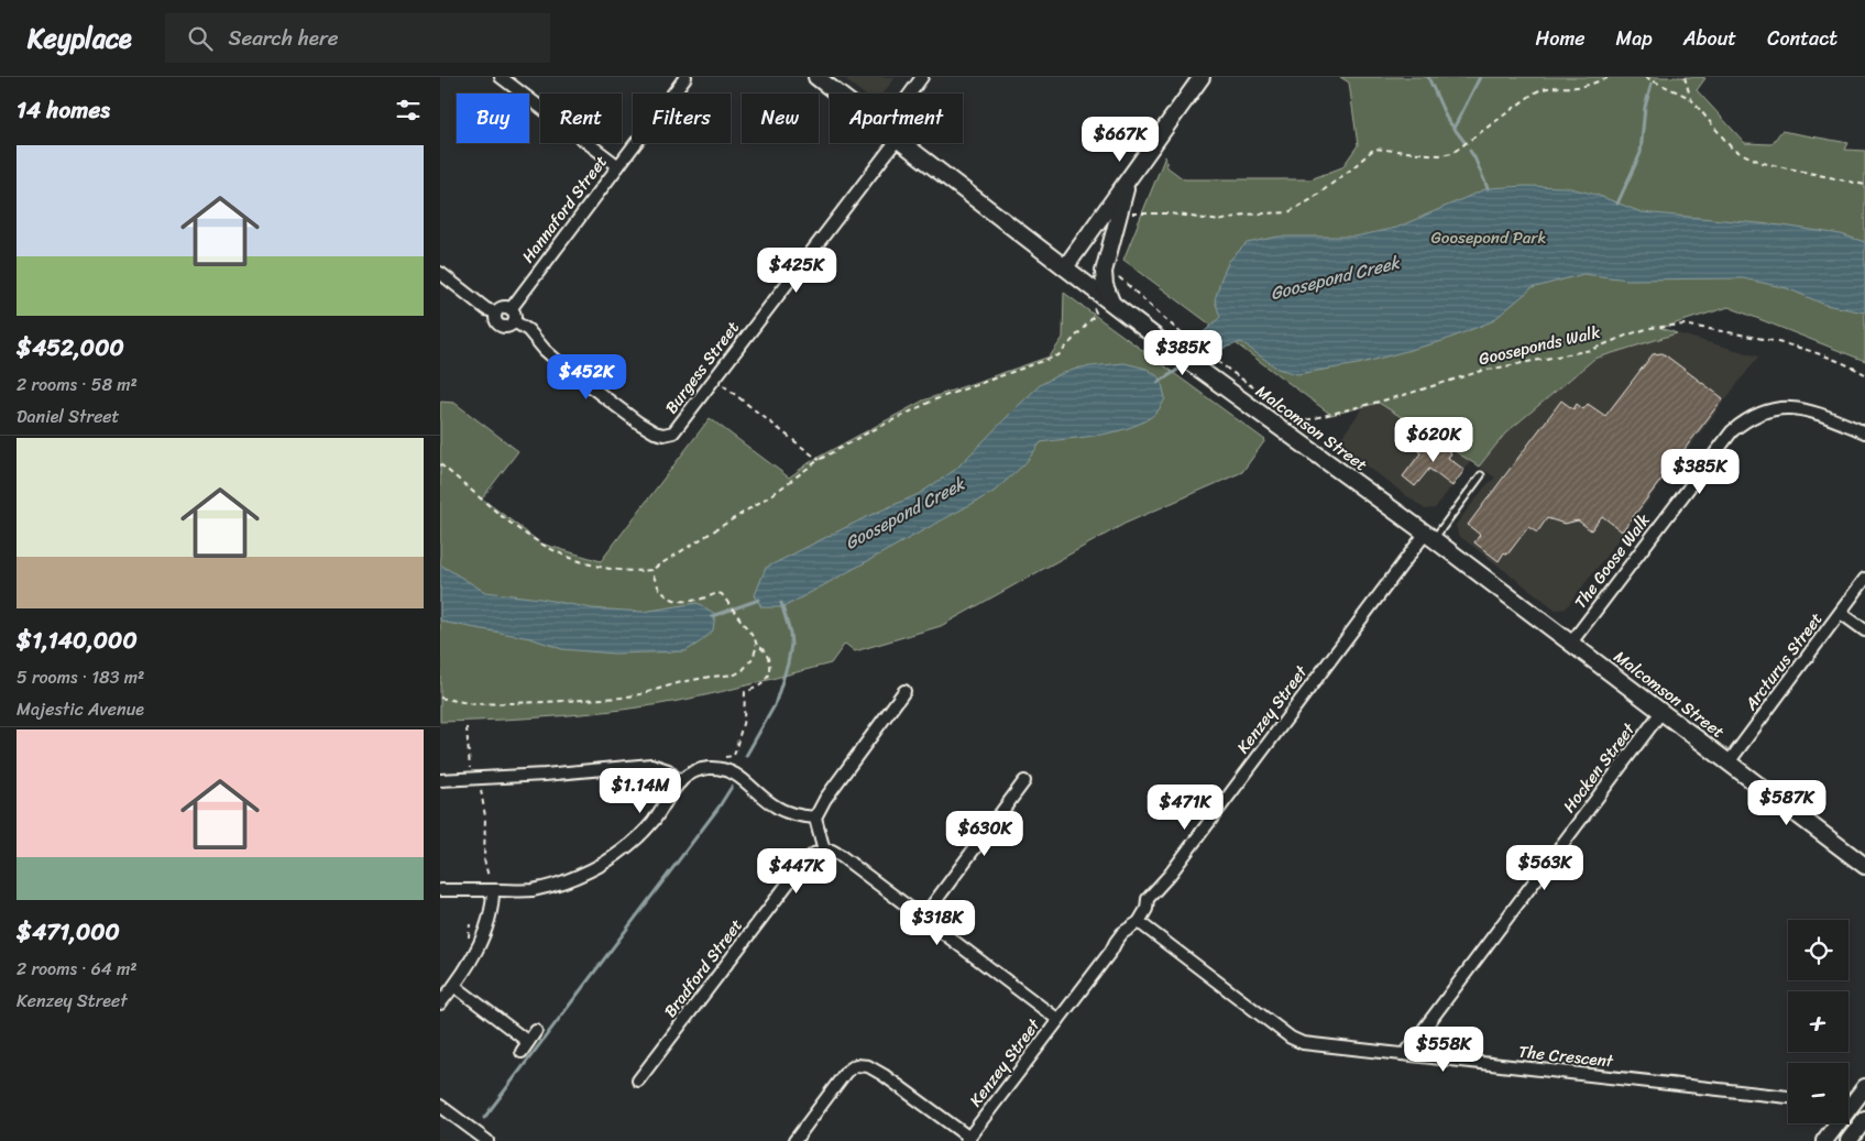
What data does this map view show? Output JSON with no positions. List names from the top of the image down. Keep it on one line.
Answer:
{"streets":{"main road":["Malcomson Street"],"street":["Hannaford Street","Burgess Street","The Goose Walk","Arcturus Street","Kenzey Street","Hocken Street","Bradford Street","The Crescent"],"path":["Gooseponds Walk"]},"crossings":[["Hannaford Street","Burgess Street"],["Malcomson Street","The Goose Walk"],["Malcomson Street","Arcturus Street"],["Malcomson Street","Kenzey Street"],["Malcomson Street","Hocken Street"],["Kenzey Street","The Crescent"],["Hocken Street","The Crescent"]],"water":["Goosepond Creek"],"parks":["Goosepond Park"],"page":{"header":"Keyplace","search":"Search here","nav":["Home","Map","About","Contact"],"heading":"14 homes","chip":["Buy","Rent","Filters","New","Apartment"],"price":["$667K","$425K","$385K","$452K","$620K","$385K","$1.14M","$587K","$471K","$630K","$563K","$447K","$318K","$558K"],"list":[{"name":"$452,000","note":"2 rooms · 58 m² · Daniel Street"},{"name":"$1,140,000","note":"5 rooms · 183 m² · Majestic Avenue"},{"name":"$471,000","note":"2 rooms · 64 m² · Kenzey Street"}],"map_buttons":["+","−"]}}
